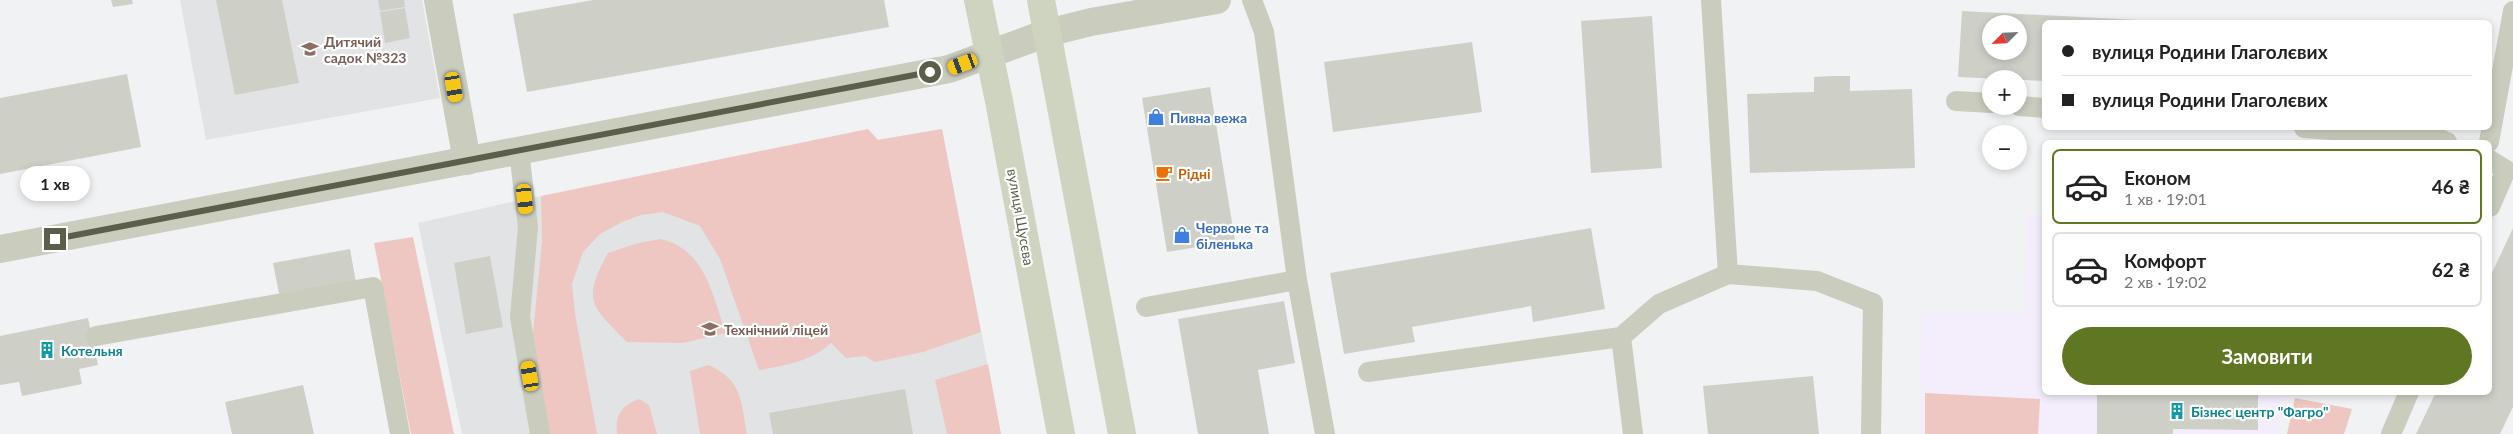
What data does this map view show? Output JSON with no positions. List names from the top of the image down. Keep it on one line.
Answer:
{"streets":{"main road":["вулиця Щусєва"]},"places":{"school or university":["Дитячий садок №323","Технічний ліцей"],"shop":["Пивна вежа","Червоне та біленька"],"cafe":["Рідні"],"building":["Котельня","Бізнес центр \"Фагро\""]},"north":"bottom left","page":{"map_buttons":["+","−"],"banner":["вулиця Родини Глаголєвих","вулиця Родини Глаголєвих"],"list":[{"name":"Економ","note":"1 хв · 19:01","value":"46 ₴"},{"name":"Комфорт","note":"2 хв · 19:02","value":"62 ₴"}],"bubble":"1 хв","buttons":"Замовити"}}
